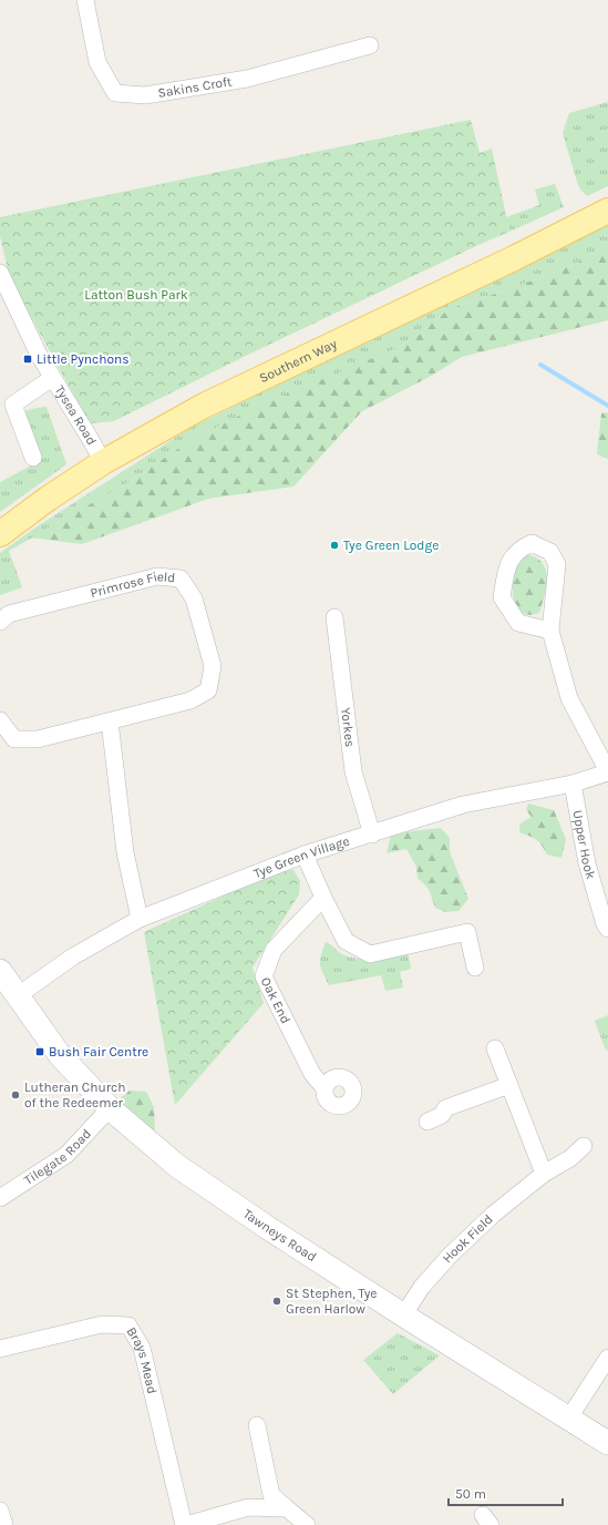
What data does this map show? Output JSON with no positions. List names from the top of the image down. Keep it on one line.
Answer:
{"streets":{"main road":["Southern Way"],"street":["Sakins Croft","Tysea Road","Primrose Field","Yorkes","Upper Hook","Tye Green Village","Oak End","Tilegate Road","Tawneys Road","Hook Field","Brays Mead"]},"crossings":[["Southern Way","Tysea Road"],["Yorkes","Tye Green Village"],["Upper Hook","Tye Green Village"],["Tye Green Village","Tawneys Road"],["Tilegate Road","Tawneys Road"],["Tawneys Road","Hook Field"]],"parks":["Latton Bush Park"],"places":{"transit":["Little Pynchons","Bush Fair Centre"],"other":["Tye Green Lodge","Lutheran Church of the Redeemer","St Stephen, Tye Green Harlow"]},"scale_bar":"50 m"}
